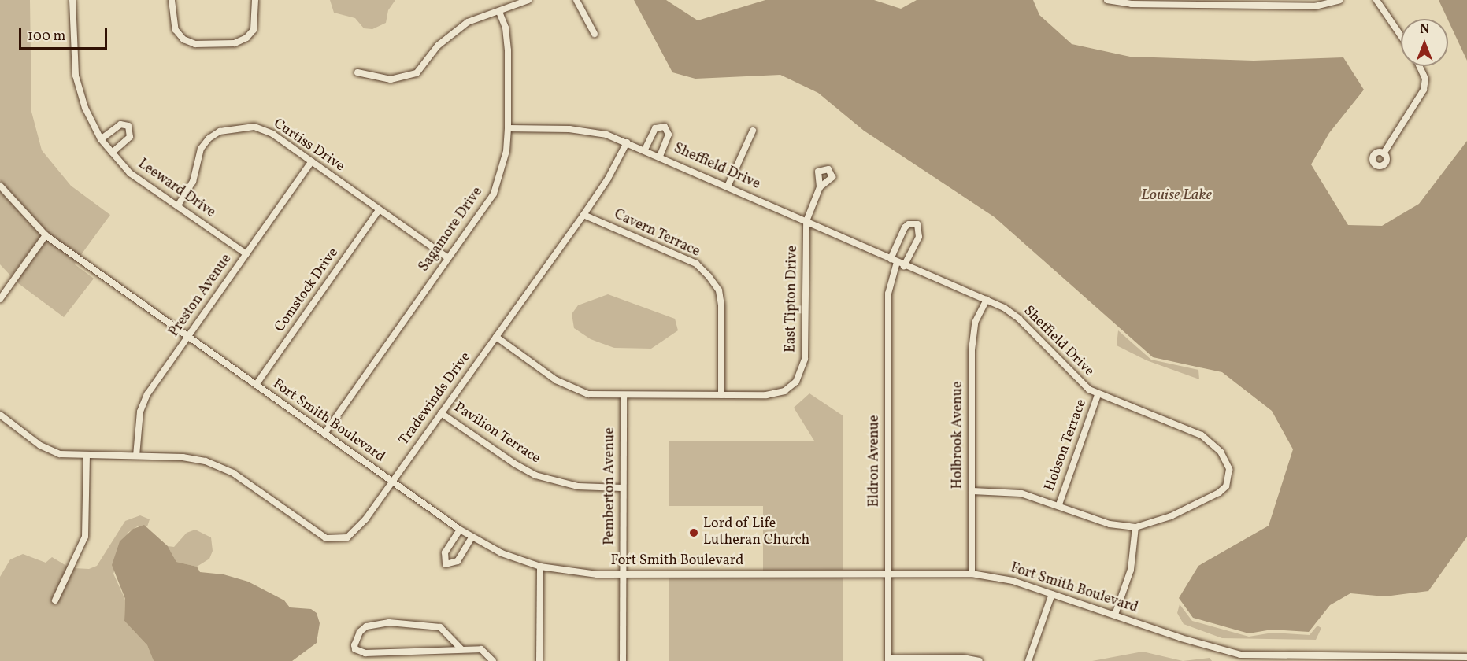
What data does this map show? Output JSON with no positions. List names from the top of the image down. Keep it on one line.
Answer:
{"streets":{"street":["Curtiss Drive","Sheffield Drive","Leeward Drive","Sagamore Drive","Cavern Terrace","Comstock Drive","Preston Avenue","East Tipton Drive","Tradewinds Drive","Fort Smith Boulevard","Pavilion Terrace","Holbrook Avenue","Hobson Terrace","Eldron Avenue","Pemberton Avenue"]},"crossings":[["Curtiss Drive","Leeward Drive"],["Curtiss Drive","Sagamore Drive"],["Curtiss Drive","Comstock Drive"],["Curtiss Drive","Preston Avenue"],["Sheffield Drive","Sagamore Drive"],["Sheffield Drive","East Tipton Drive"],["Sheffield Drive","Tradewinds Drive"],["Sheffield Drive","Holbrook Avenue"],["Sheffield Drive","Hobson Terrace"],["Sheffield Drive","Eldron Avenue"],["Leeward Drive","Preston Avenue"],["Sagamore Drive","Fort Smith Boulevard"],["Cavern Terrace","East Tipton Drive"],["Cavern Terrace","Tradewinds Drive"],["Comstock Drive","Fort Smith Boulevard"],["Preston Avenue","Tradewinds Drive"],["Preston Avenue","Fort Smith Boulevard"],["East Tipton Drive","Tradewinds Drive"],["East Tipton Drive","Pemberton Avenue"],["Tradewinds Drive","Fort Smith Boulevard"],["Tradewinds Drive","Pavilion Terrace"],["Fort Smith Boulevard","Holbrook Avenue"],["Fort Smith Boulevard","Eldron Avenue"],["Fort Smith Boulevard","Pemberton Avenue"],["Pavilion Terrace","Pemberton Avenue"]],"water":["Louise Lake"],"places":["Lord of Life Lutheran Church"],"scale_bar":"100 m","north":"top"}
